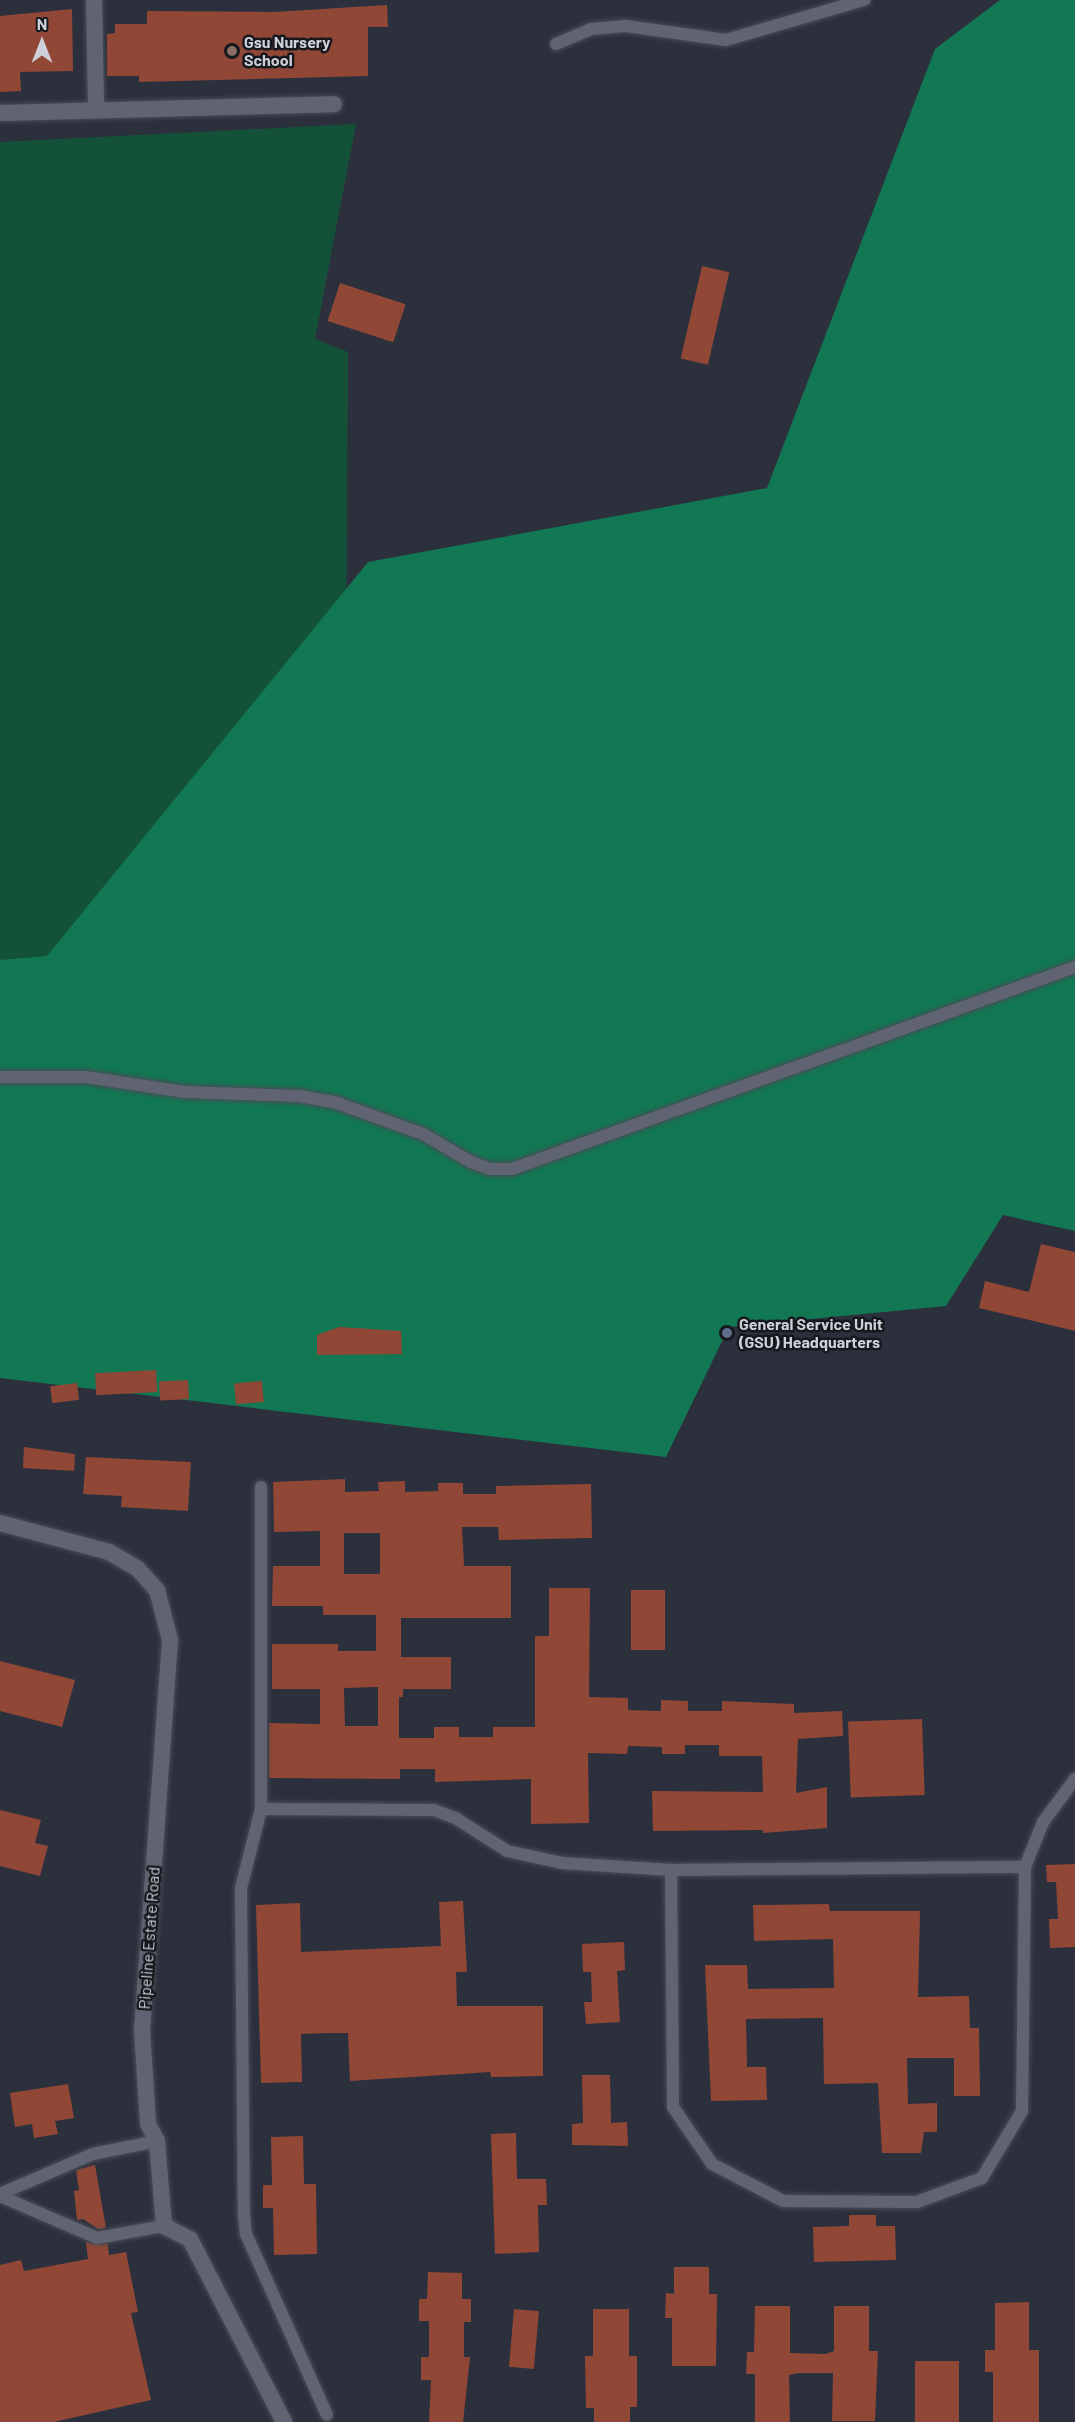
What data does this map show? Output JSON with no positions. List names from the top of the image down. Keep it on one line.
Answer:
{"streets":{"street":["Pipeline Estate Road"]},"places":["Gsu Nursery School","General Service Unit (GSU) Headquarters"],"north":"top"}
